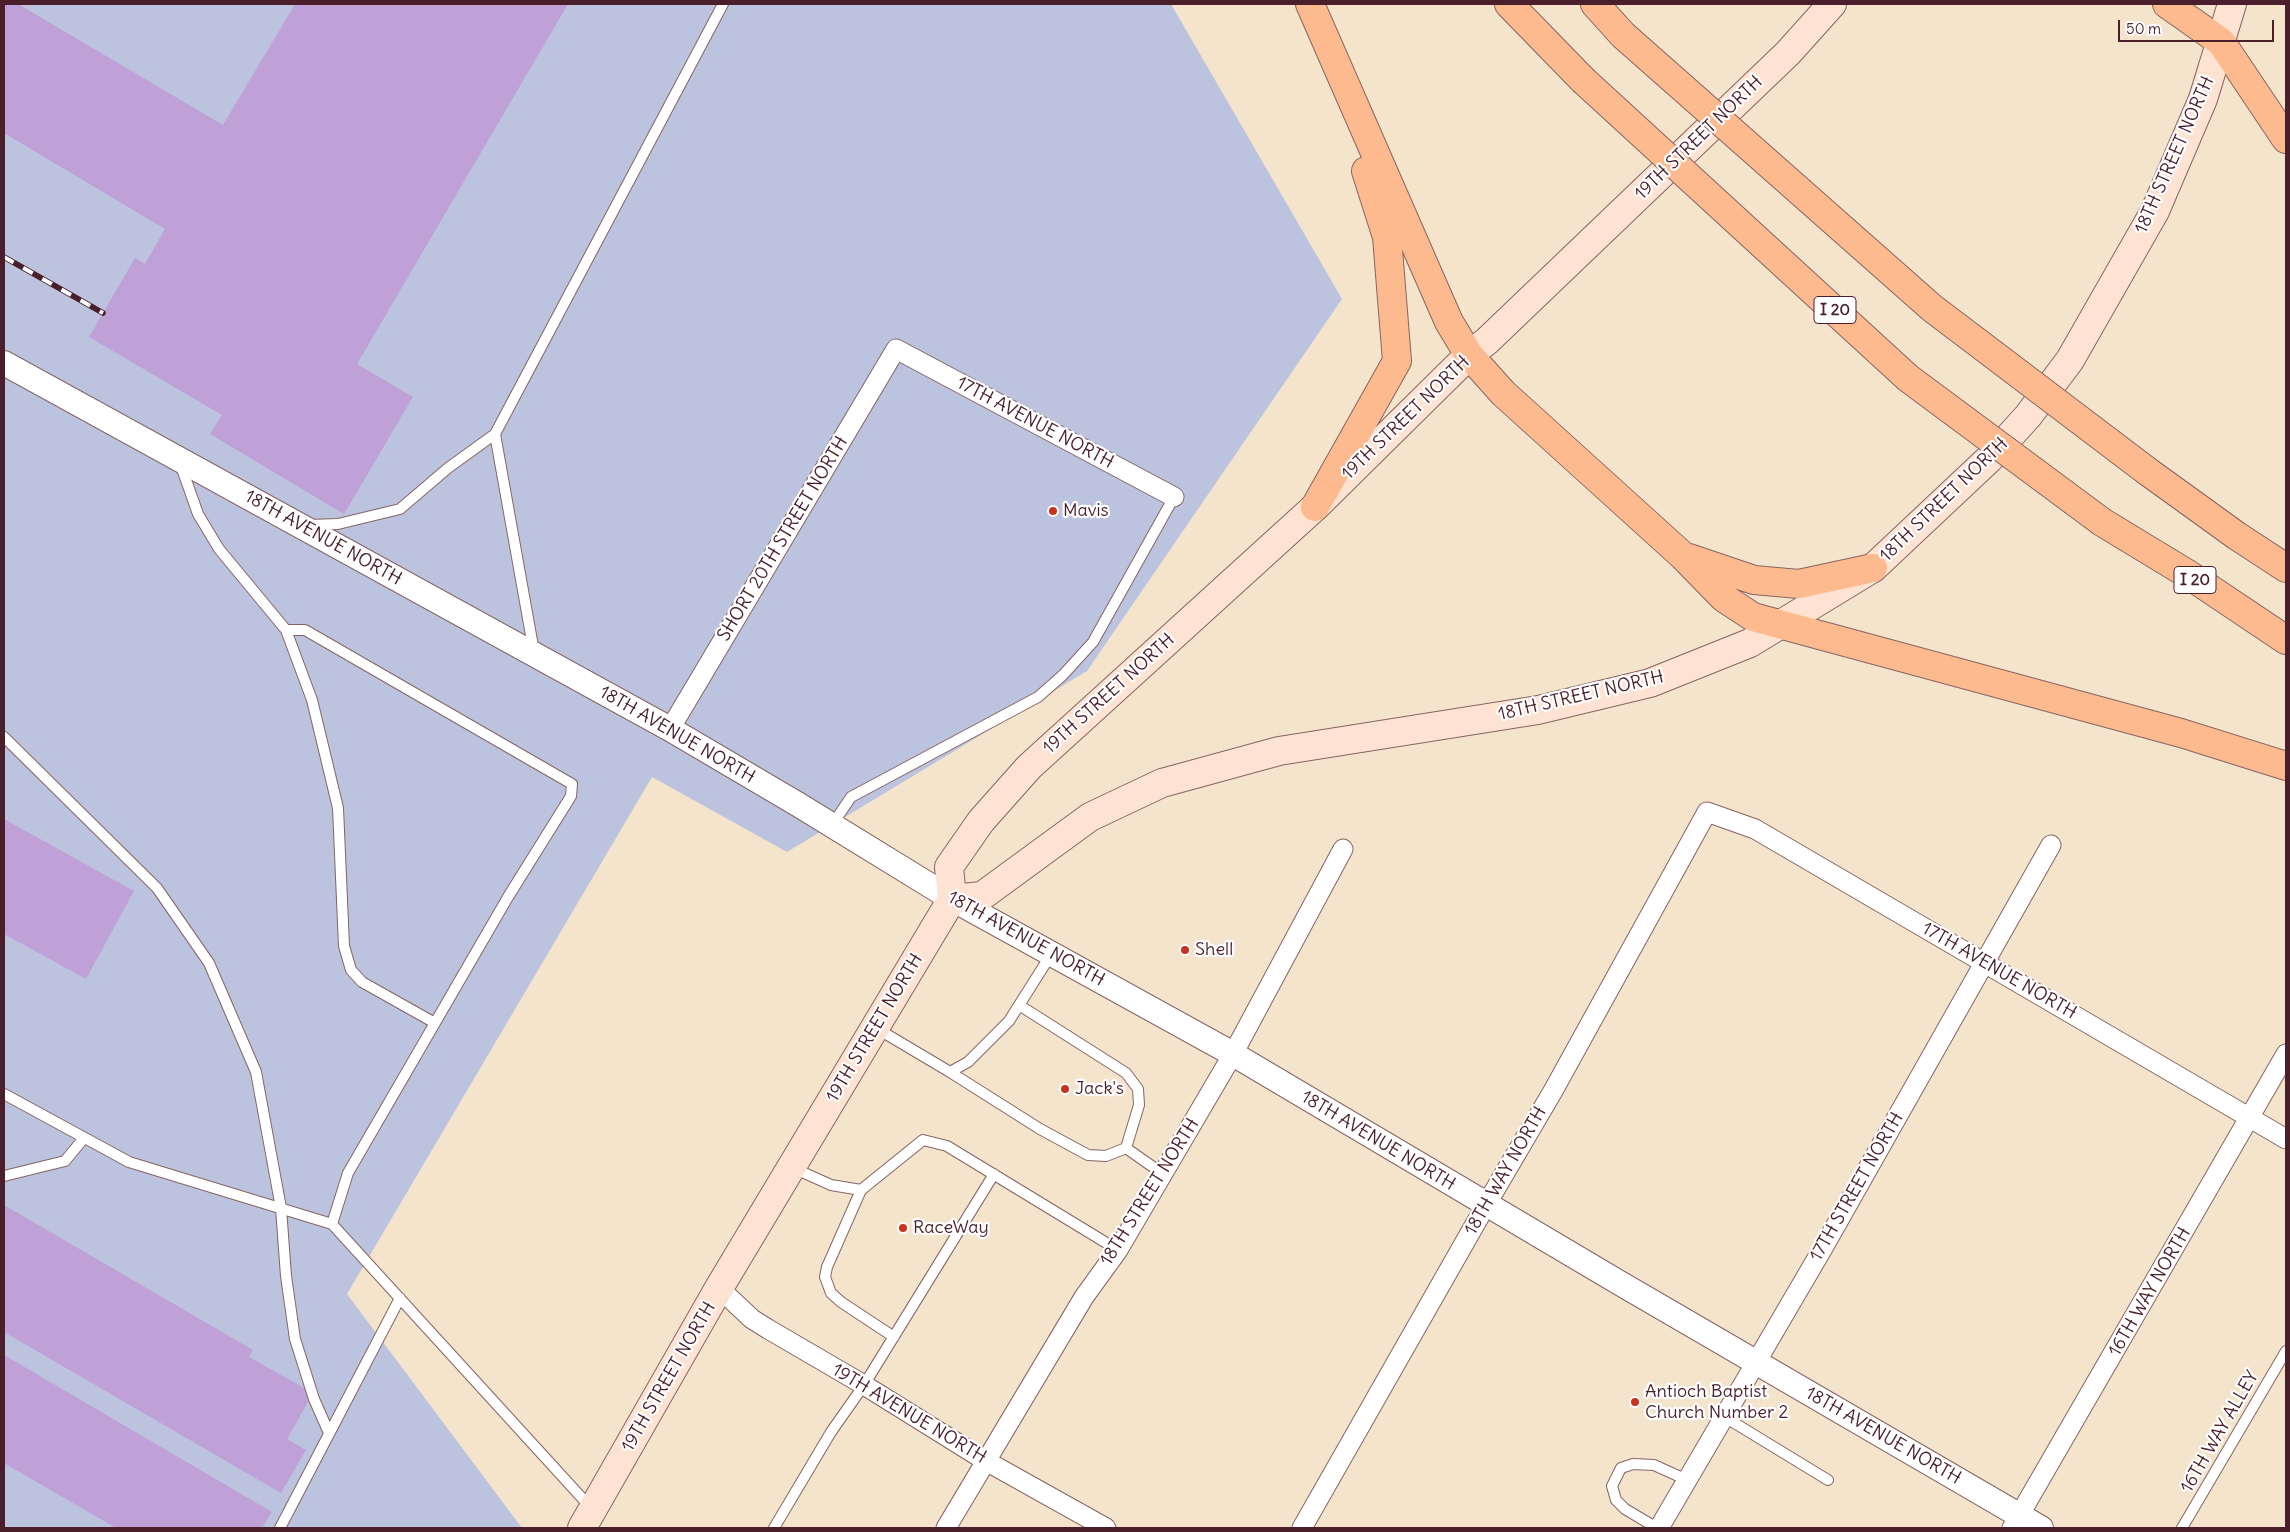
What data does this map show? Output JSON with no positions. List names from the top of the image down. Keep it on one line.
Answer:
{"streets":{"highway":["I 20"],"main road":["19TH STREET NORTH","18TH STREET NORTH"],"street":["17TH AVENUE NORTH","18TH AVENUE NORTH","SHORT 20TH STREET NORTH","18TH WAY NORTH","17TH STREET NORTH","16TH WAY NORTH","19TH AVENUE NORTH"],"lane":["16TH WAY ALLEY"]},"crossings":[["19TH STREET NORTH","18TH STREET NORTH"],["19TH STREET NORTH","18TH AVENUE NORTH"],["19TH STREET NORTH","19TH AVENUE NORTH"],["18TH STREET NORTH","18TH AVENUE NORTH"],["18TH STREET NORTH","19TH AVENUE NORTH"],["17TH AVENUE NORTH","SHORT 20TH STREET NORTH"],["17TH AVENUE NORTH","18TH WAY NORTH"],["17TH AVENUE NORTH","17TH STREET NORTH"],["17TH AVENUE NORTH","16TH WAY NORTH"],["18TH AVENUE NORTH","SHORT 20TH STREET NORTH"],["18TH AVENUE NORTH","18TH WAY NORTH"],["18TH AVENUE NORTH","17TH STREET NORTH"],["18TH AVENUE NORTH","16TH WAY NORTH"]],"places":["Mavis","Shell","Jack's","RaceWay","Antioch Baptist Church Number 2"],"scale_bar":"50 m"}
